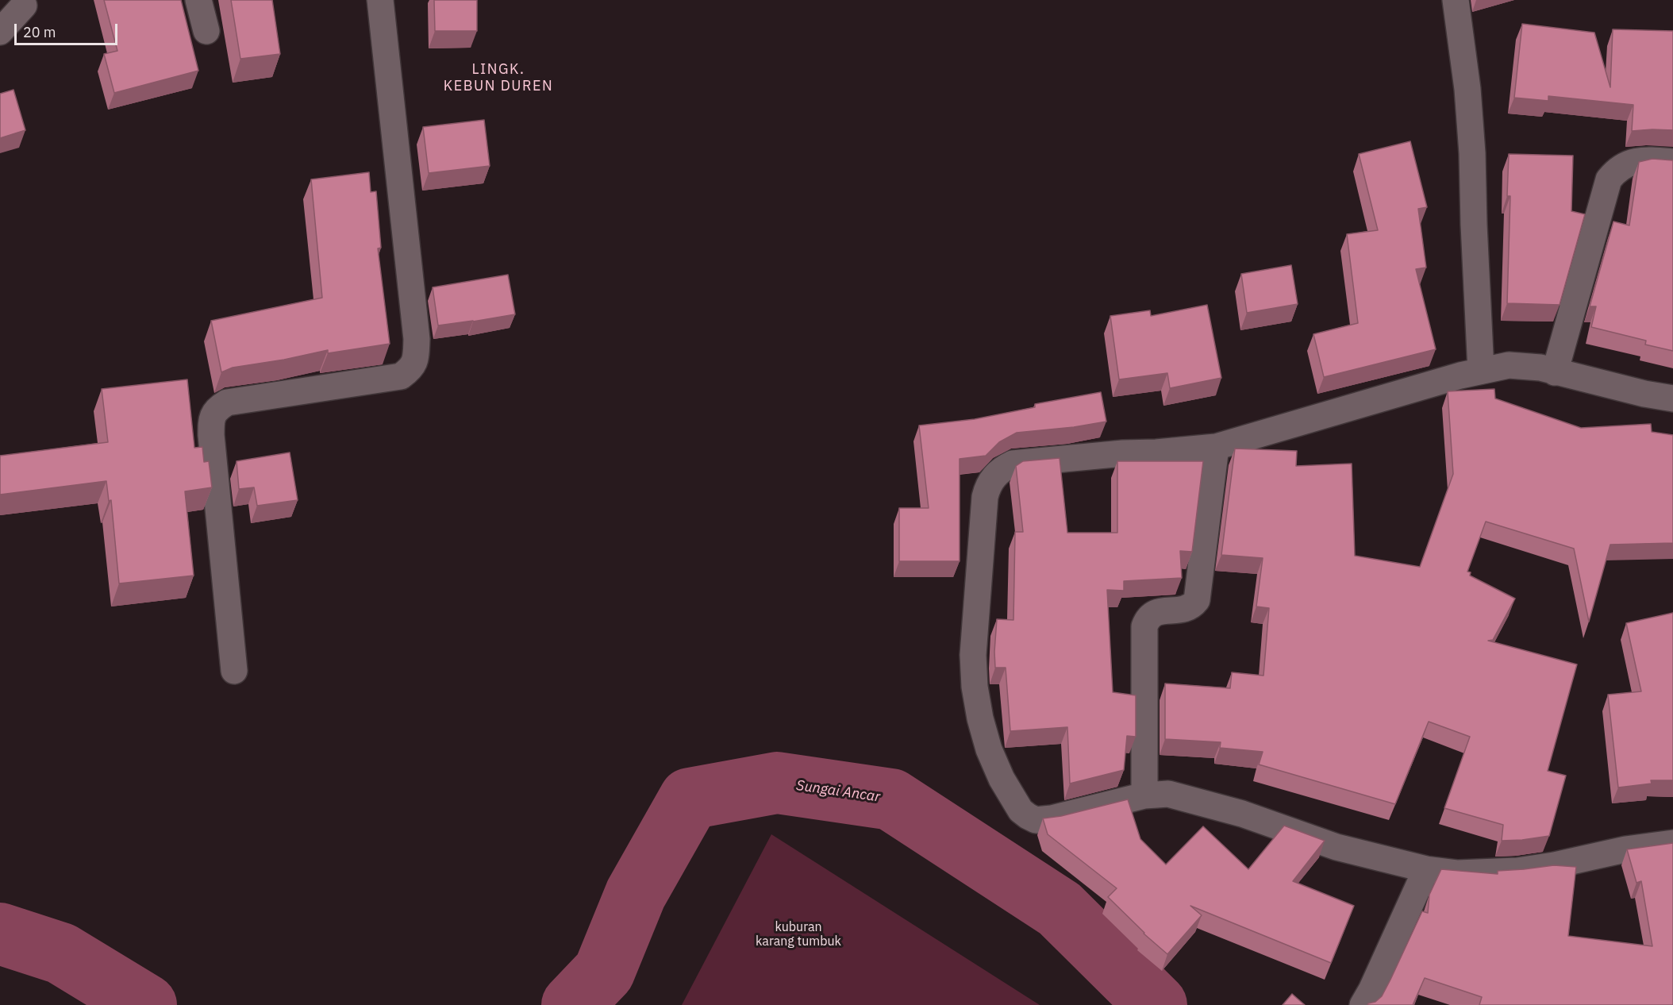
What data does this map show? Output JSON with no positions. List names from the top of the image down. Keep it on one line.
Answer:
{"districts":["LINGK. KEBUN DUREN"],"water":["Sungai Ancar"],"parks":["kuburan karang tumbuk"],"scale_bar":"20 m"}
